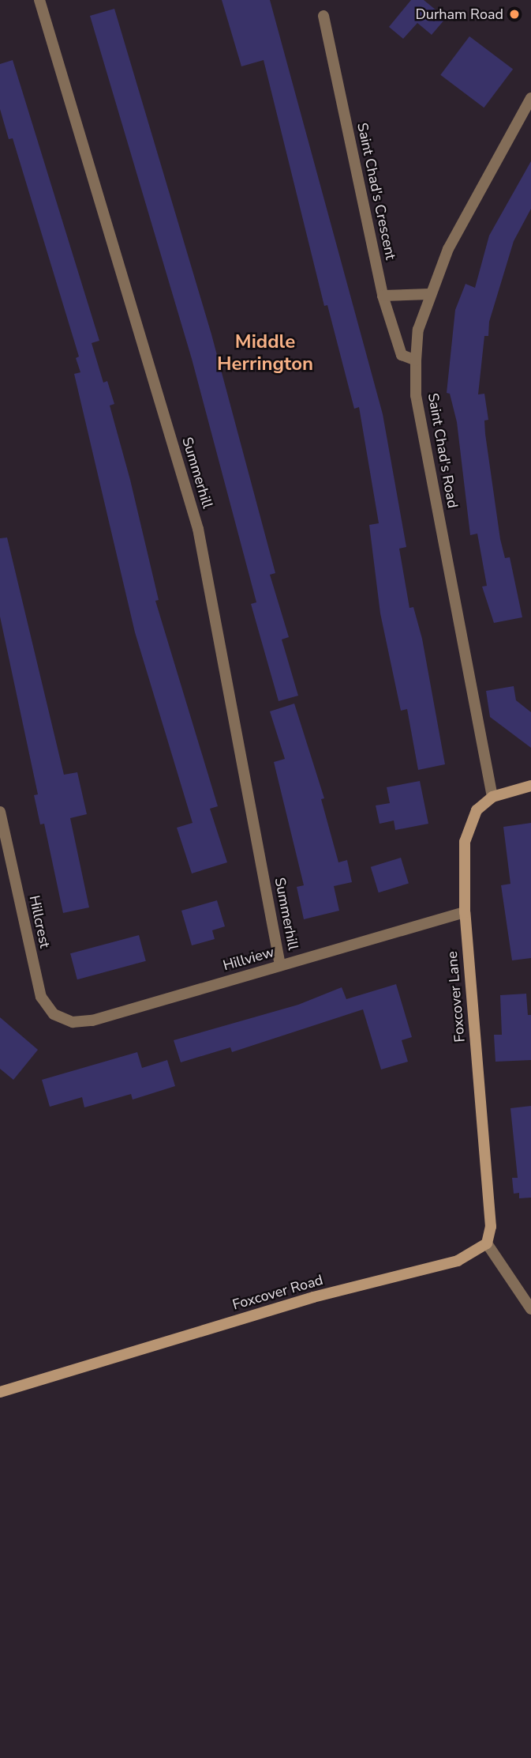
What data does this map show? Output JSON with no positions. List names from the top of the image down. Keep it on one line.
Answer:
{"streets":{"street":["Saint Chad's Crescent","Saint Chad's Road","Summerhill","Hillcrest","Hillview","Foxcover Lane","Foxcover Road"]},"crossings":[["Saint Chad's Crescent","Saint Chad's Road"],["Saint Chad's Road","Foxcover Lane"],["Summerhill","Hillview"],["Hillcrest","Hillview"],["Hillview","Foxcover Lane"],["Foxcover Lane","Foxcover Road"]],"districts":["Middle Herrington"],"places":["Durham Road"]}
